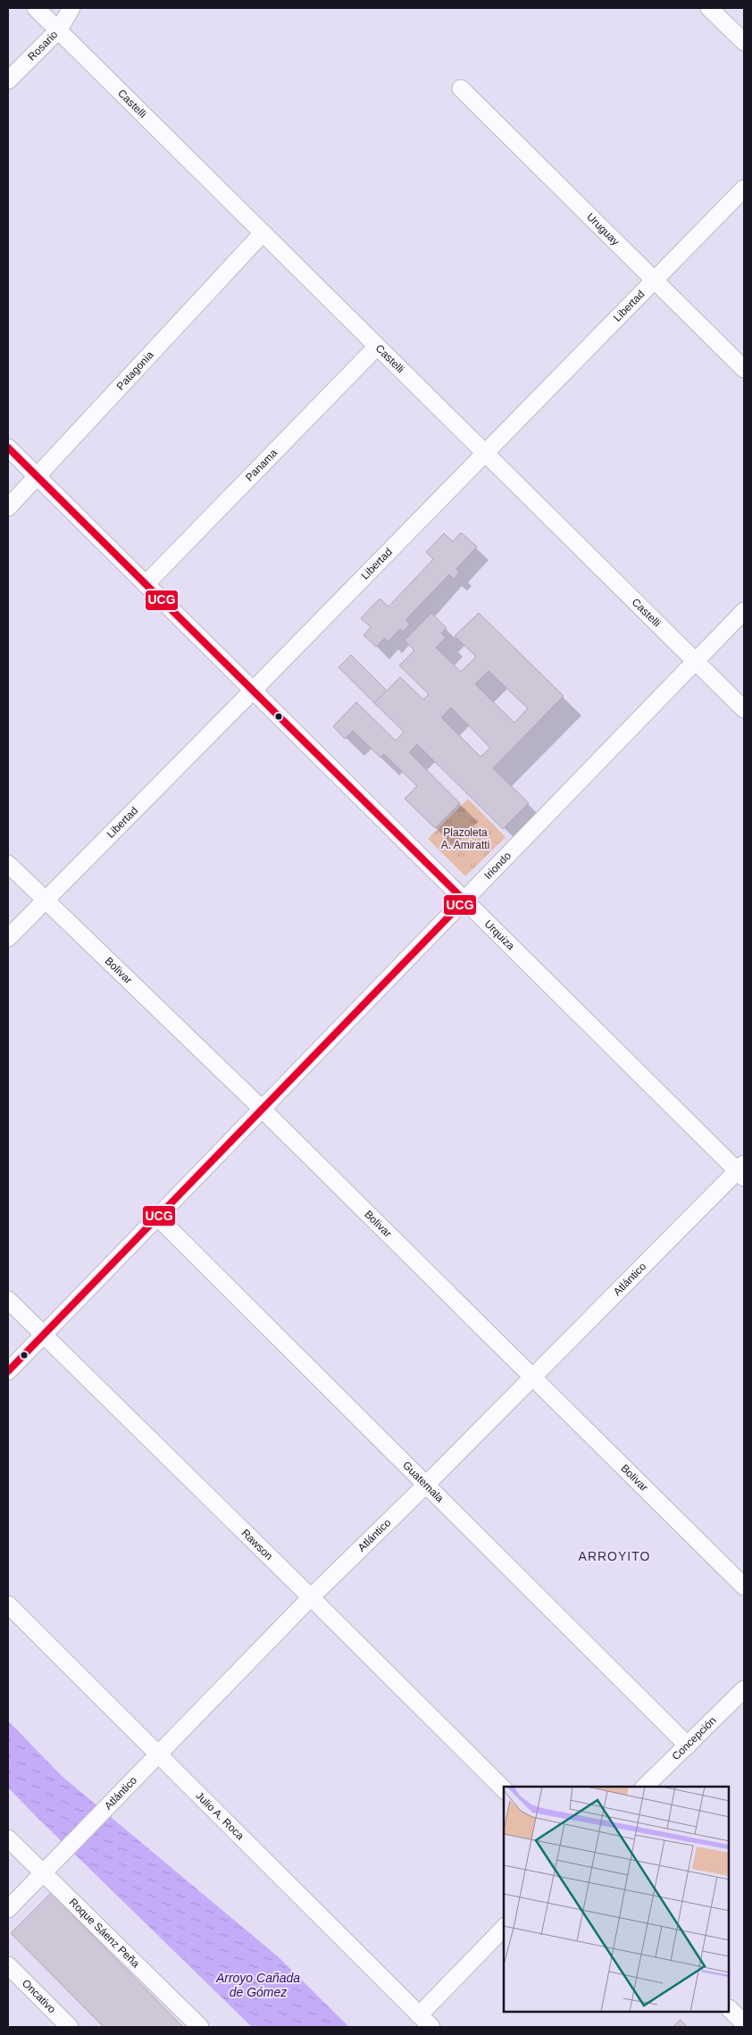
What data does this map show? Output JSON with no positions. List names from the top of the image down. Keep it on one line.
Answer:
{"streets":{"street":["Rosario","Castelli","Uruguay","Libertad","Patagonia","Panama","Iriondo","Urquiza","Bolivar","Atlántico","Guatemala","Rawson","Concepción","Julio A. Roca","Roque Sáenz Peña","Oncativo"]},"crossings":[["Rosario","Castelli"],["Castelli","Libertad"],["Castelli","Patagonia"],["Castelli","Panama"],["Castelli","Iriondo"],["Uruguay","Libertad"],["Libertad","Urquiza"],["Libertad","Bolivar"],["Patagonia","Urquiza"],["Panama","Urquiza"],["Iriondo","Urquiza"],["Iriondo","Bolivar"],["Iriondo","Guatemala"],["Iriondo","Rawson"],["Urquiza","Atlántico"],["Bolivar","Atlántico"],["Atlántico","Guatemala"],["Atlántico","Rawson"],["Atlántico","Julio A. Roca"],["Atlántico","Roque Sáenz Peña"],["Guatemala","Concepción"]],"districts":["ARROYITO"],"water":["Arroyo Cañada de Gómez"],"parks":["Plazoleta A. Amiratti"],"lines":["transit line UCG"]}
